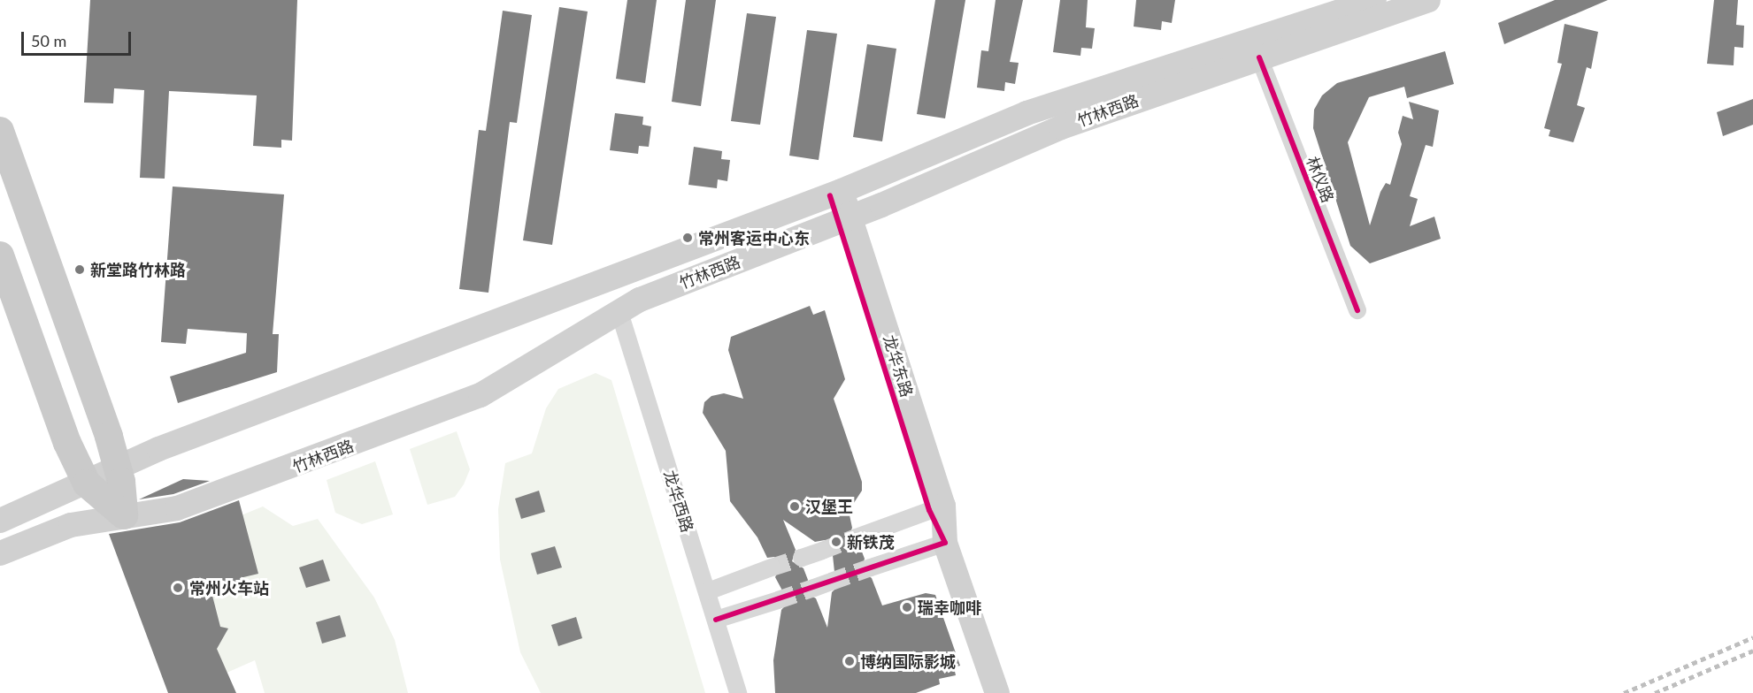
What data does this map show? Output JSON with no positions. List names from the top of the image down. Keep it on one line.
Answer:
{"streets":{"main road":["竹林西路","龙华东路"],"street":["林仪路","龙华西路"]},"crossings":[["竹林西路","林仪路"],["竹林西路","龙华东路"],["竹林西路","龙华西路"]],"places":["常州客运中心东","新堂路竹林路","汉堡王","新铁茂","常州火车站","瑞幸咖啡","博纳国际影城"],"scale_bar":"50 m"}
